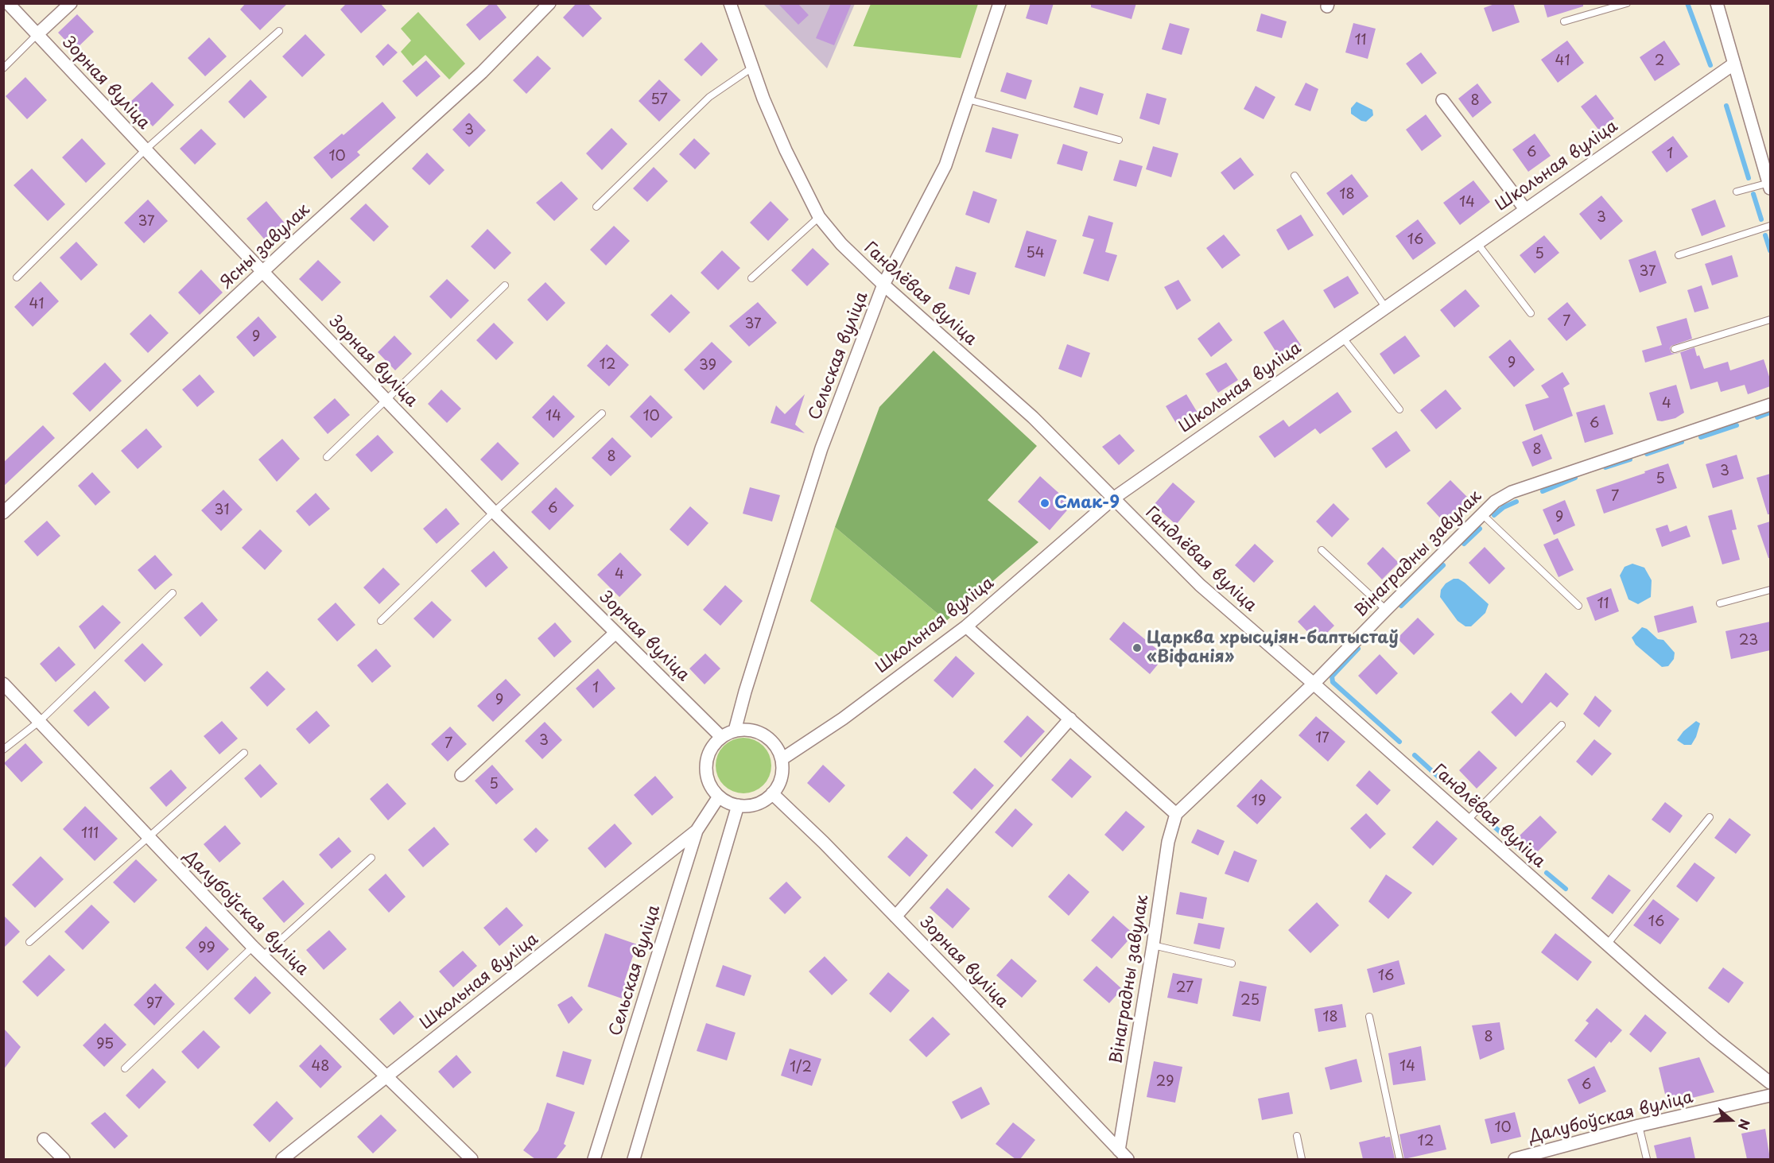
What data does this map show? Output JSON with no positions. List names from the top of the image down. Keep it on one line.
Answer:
{"streets":{"street":["Зорная вуліца","Школьная вуліца","Ясны завулак","Гандлёвая вуліца","Сельская вуліца","Вінаградны завулак","Далубоўская вуліца"]},"crossings":[["Зорная вуліца","Школьная вуліца"],["Зорная вуліца","Ясны завулак"],["Зорная вуліца","Сельская вуліца"],["Зорная вуліца","Вінаградны завулак"],["Школьная вуліца","Гандлёвая вуліца"],["Школьная вуліца","Сельская вуліца"],["Школьная вуліца","Далубоўская вуліца"],["Гандлёвая вуліца","Сельская вуліца"],["Гандлёвая вуліца","Вінаградны завулак"]],"places":["Смак-9","Царква хрысціян-баптыстаў «Віфанія»"],"house_numbers":["11","41","2","57","8","3","6","1","10","18","14","3","37","16","54","5","37","41","7","37","9","9","12","39","4","14","10","6","8","8","3","5","7","6","31","9","4","11","23","1","9","17","3","7","5","19","111","16","99","16","27","25","97","18","8","95","48","14","1/2","29","6","10","12"],"north":"right"}
